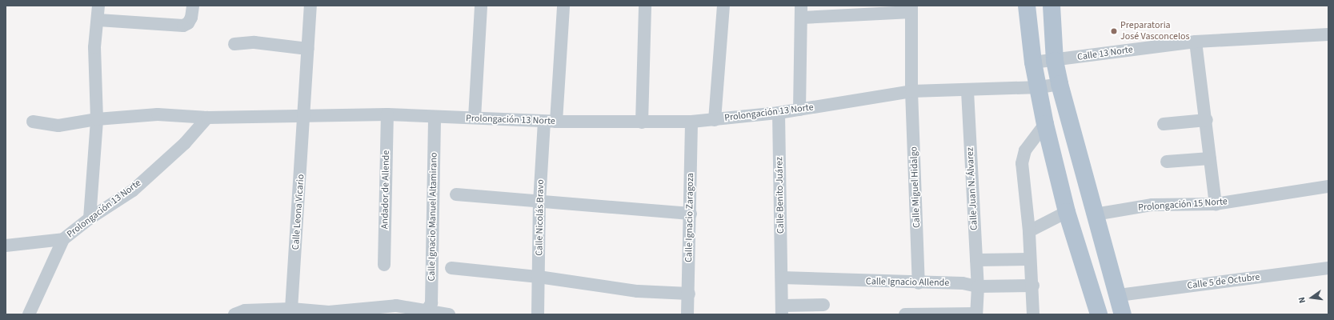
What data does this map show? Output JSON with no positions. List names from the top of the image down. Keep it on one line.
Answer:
{"streets":{"street":["Calle 13 Norte","Prolongación 13 Norte","Calle Miguel Hidalgo","Calle Juan N. Álvarez","Andador de Allende","Calle Benito Juárez","Prolongación 15 Norte","Calle Leona Vicario","Calle Ignacio Manuel Altamirano","Calle Nicolás Bravo","Calle Ignacio Zaragoza","Calle 5 de Octubre","Calle Ignacio Allende"]},"crossings":[["Prolongación 13 Norte","Calle Miguel Hidalgo"],["Prolongación 13 Norte","Calle Juan N. Álvarez"],["Prolongación 13 Norte","Andador de Allende"],["Prolongación 13 Norte","Calle Benito Juárez"],["Prolongación 13 Norte","Calle Leona Vicario"],["Prolongación 13 Norte","Calle Ignacio Manuel Altamirano"],["Prolongación 13 Norte","Calle Nicolás Bravo"],["Prolongación 13 Norte","Calle Ignacio Zaragoza"],["Calle Miguel Hidalgo","Calle Ignacio Allende"],["Calle Juan N. Álvarez","Calle Ignacio Allende"],["Calle Benito Juárez","Calle Ignacio Allende"]],"places":["Preparatoria José Vasconcelos"],"north":"left"}
